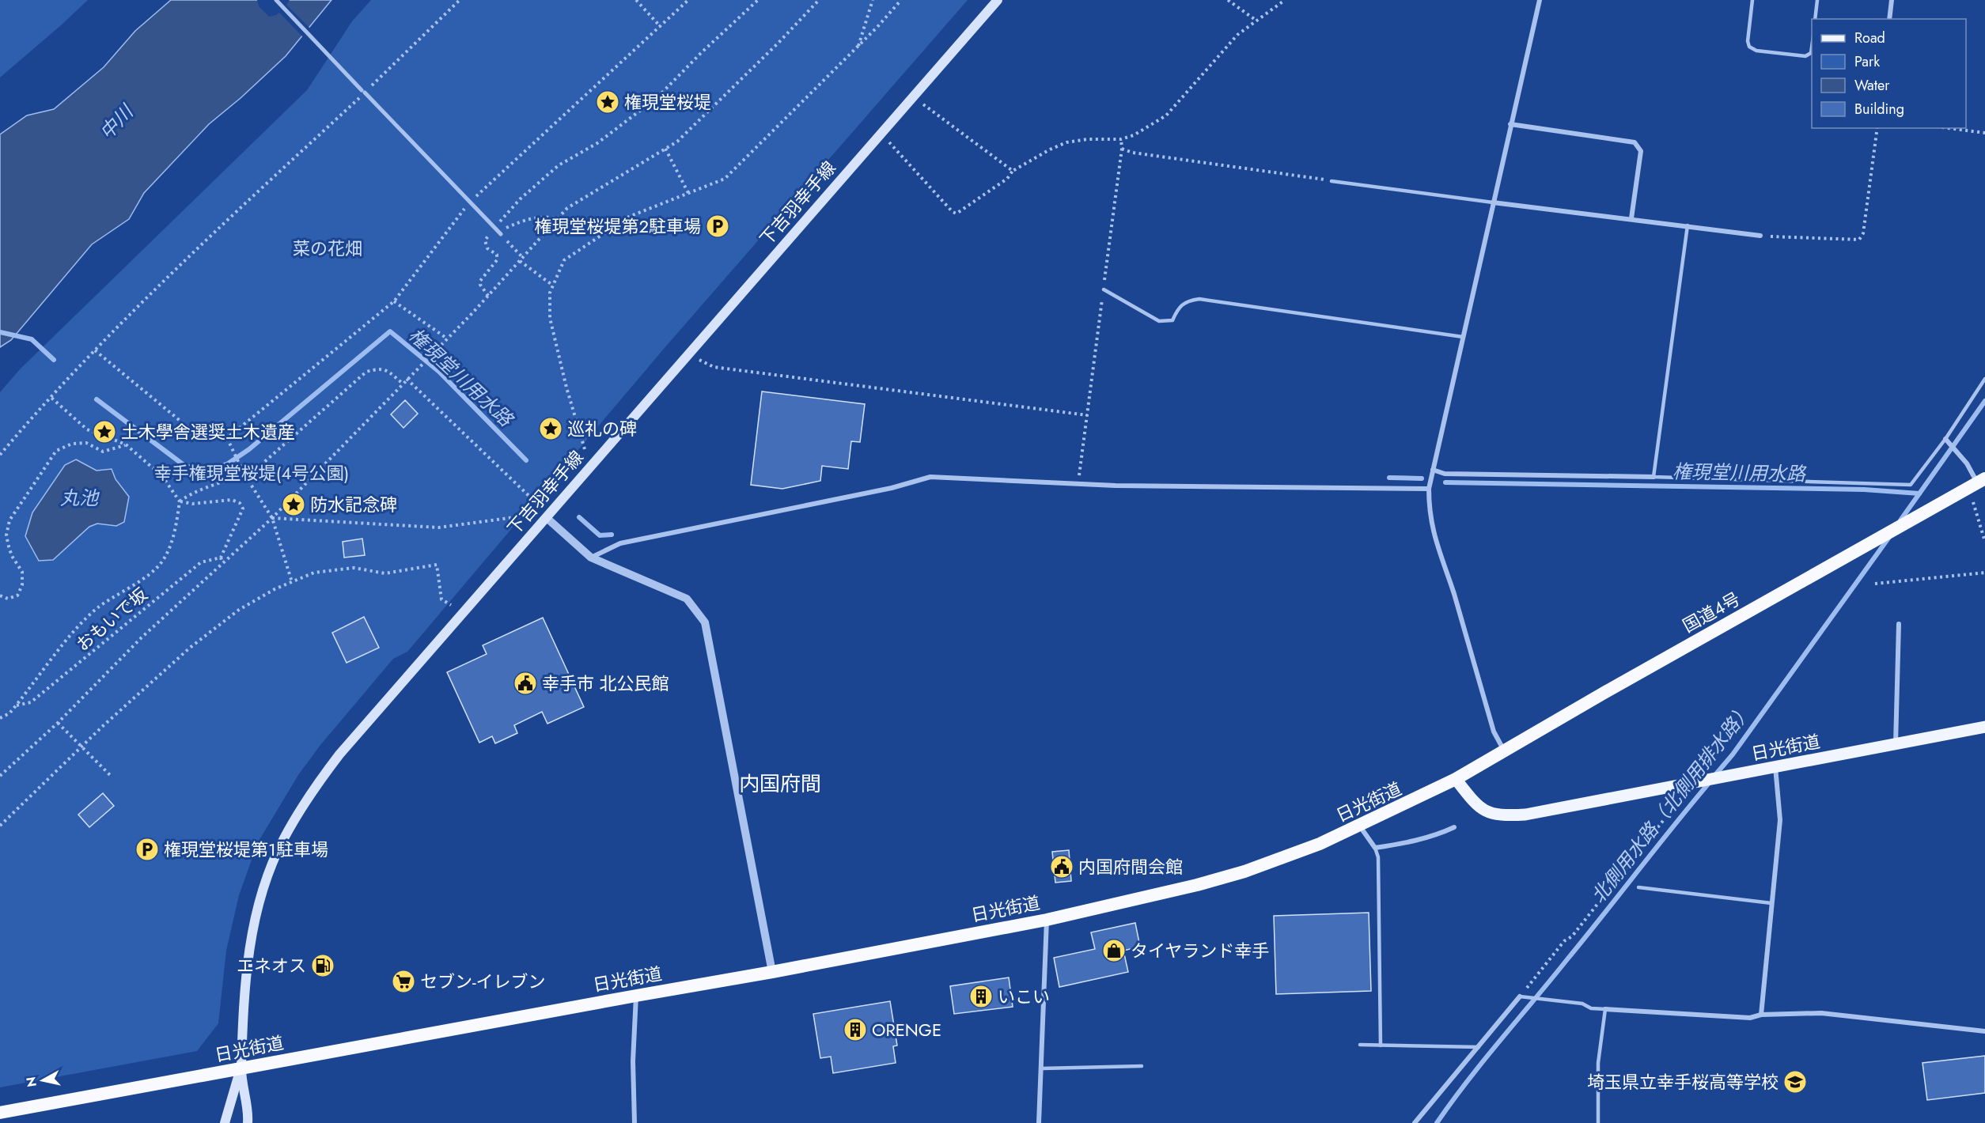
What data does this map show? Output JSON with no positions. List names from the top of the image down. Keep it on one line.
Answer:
{"streets":{"highway":["国道4号","日光街道"],"main road":["下吉羽幸手線"],"path":["おもいで坂"]},"crossings":[["下吉羽幸手線","日光街道"],["国道4号","日光街道"]],"districts":["内国府間"],"water":["中川","権現堂川用水路","丸池","北側用水路（北側用排水路）"],"parks":["菜の花畑","幸手権現堂桜堤(4号公園)"],"places":{"place":["権現堂桜堤","巡礼の碑","土木學舎選奨土木遺産","防水記念碑"],"parking":["権現堂桜堤第2駐車場","権現堂桜堤第1駐車場"],"public building":["幸手市 北公民館","内国府間会館"],"shop":["タイヤランド幸手"],"fuel station":["エネオス"],"supermarket":["セブン-イレブン"],"building":["いこい","ORENGE"],"school or university":["埼玉県立幸手桜高等学校"]},"legend":["Road","Park","Water","Building"],"north":"left"}
